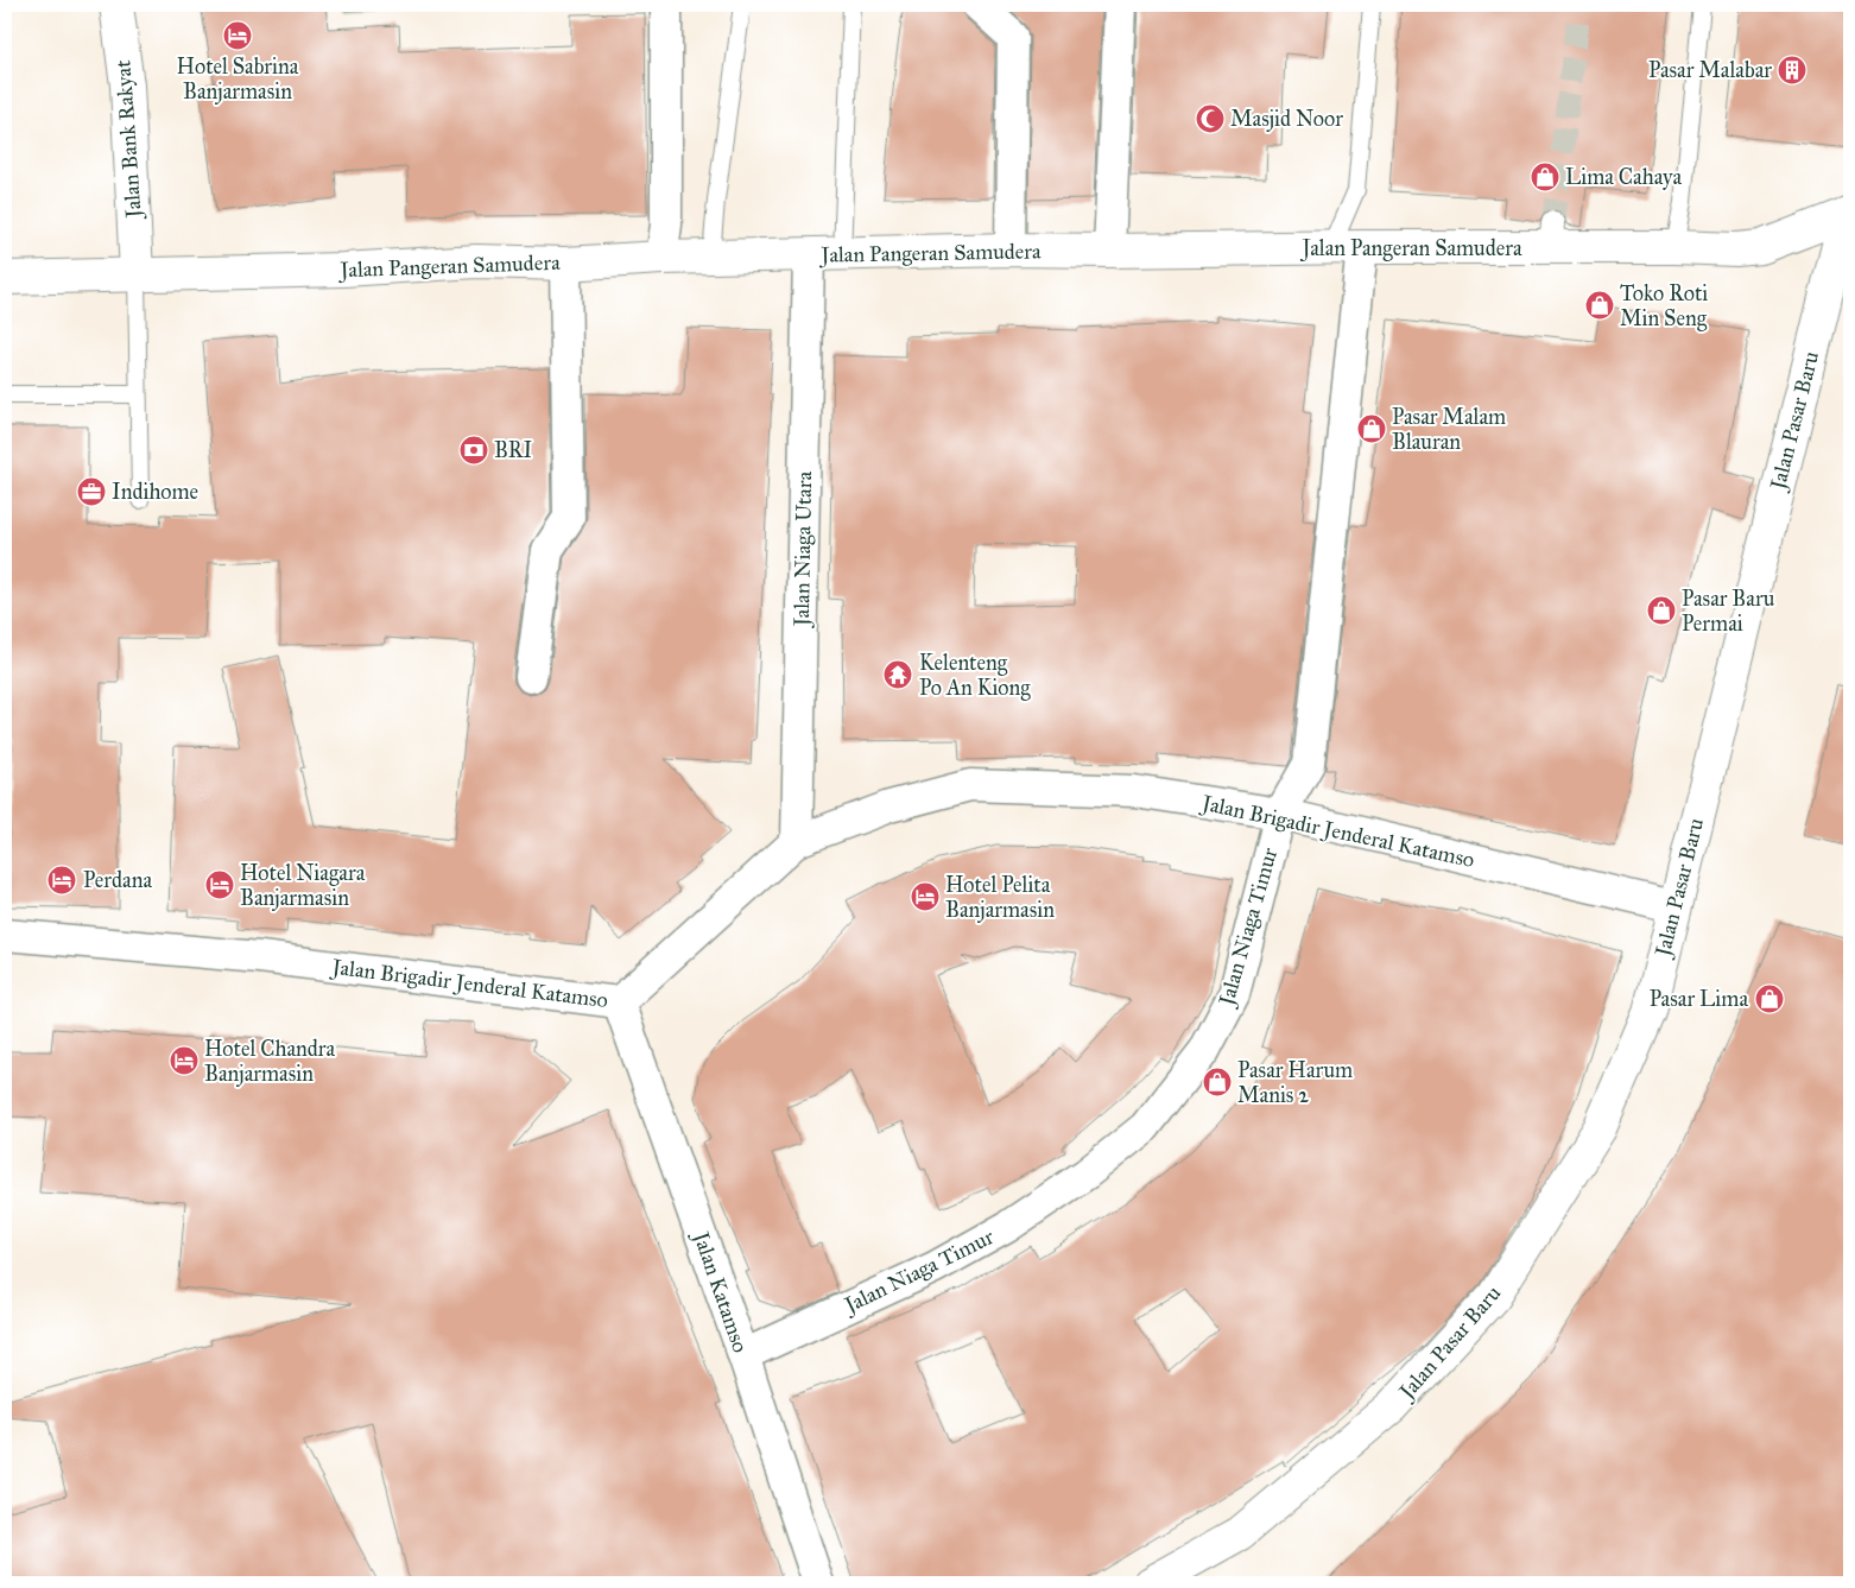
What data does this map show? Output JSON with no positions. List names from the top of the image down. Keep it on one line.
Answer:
{"streets":{"main road":["Jalan Bank Rakyat","Jalan Pangeran Samudera","Jalan Pasar Baru"],"street":["Jalan Niaga Utara","Jalan Brigadir Jenderal Katamso","Jalan Niaga Timur","Jalan Katamso"]},"crossings":[["Jalan Bank Rakyat","Jalan Pangeran Samudera"],["Jalan Pangeran Samudera","Jalan Pasar Baru"],["Jalan Pangeran Samudera","Jalan Niaga Utara"],["Jalan Pangeran Samudera","Jalan Niaga Timur"],["Jalan Pasar Baru","Jalan Brigadir Jenderal Katamso"],["Jalan Niaga Utara","Jalan Brigadir Jenderal Katamso"],["Jalan Brigadir Jenderal Katamso","Jalan Niaga Timur"],["Jalan Brigadir Jenderal Katamso","Jalan Katamso"],["Jalan Niaga Timur","Jalan Katamso"]],"places":{"hotel":["Hotel Sabrina Banjarmasin","Perdana","Hotel Niagara Banjarmasin","Hotel Pelita Banjarmasin","Hotel Chandra Banjarmasin"],"building":["Pasar Malabar"],"mosque":["Masjid Noor"],"shop":["Lima Cahaya","Toko Roti Min Seng","Pasar Malam Blauran","Pasar Baru Permai","Pasar Lima","Pasar Harum Manis 2"],"bank":["BRI"],"office":["Indihome"],"temple":["Kelenteng Po An Kiong"]}}
